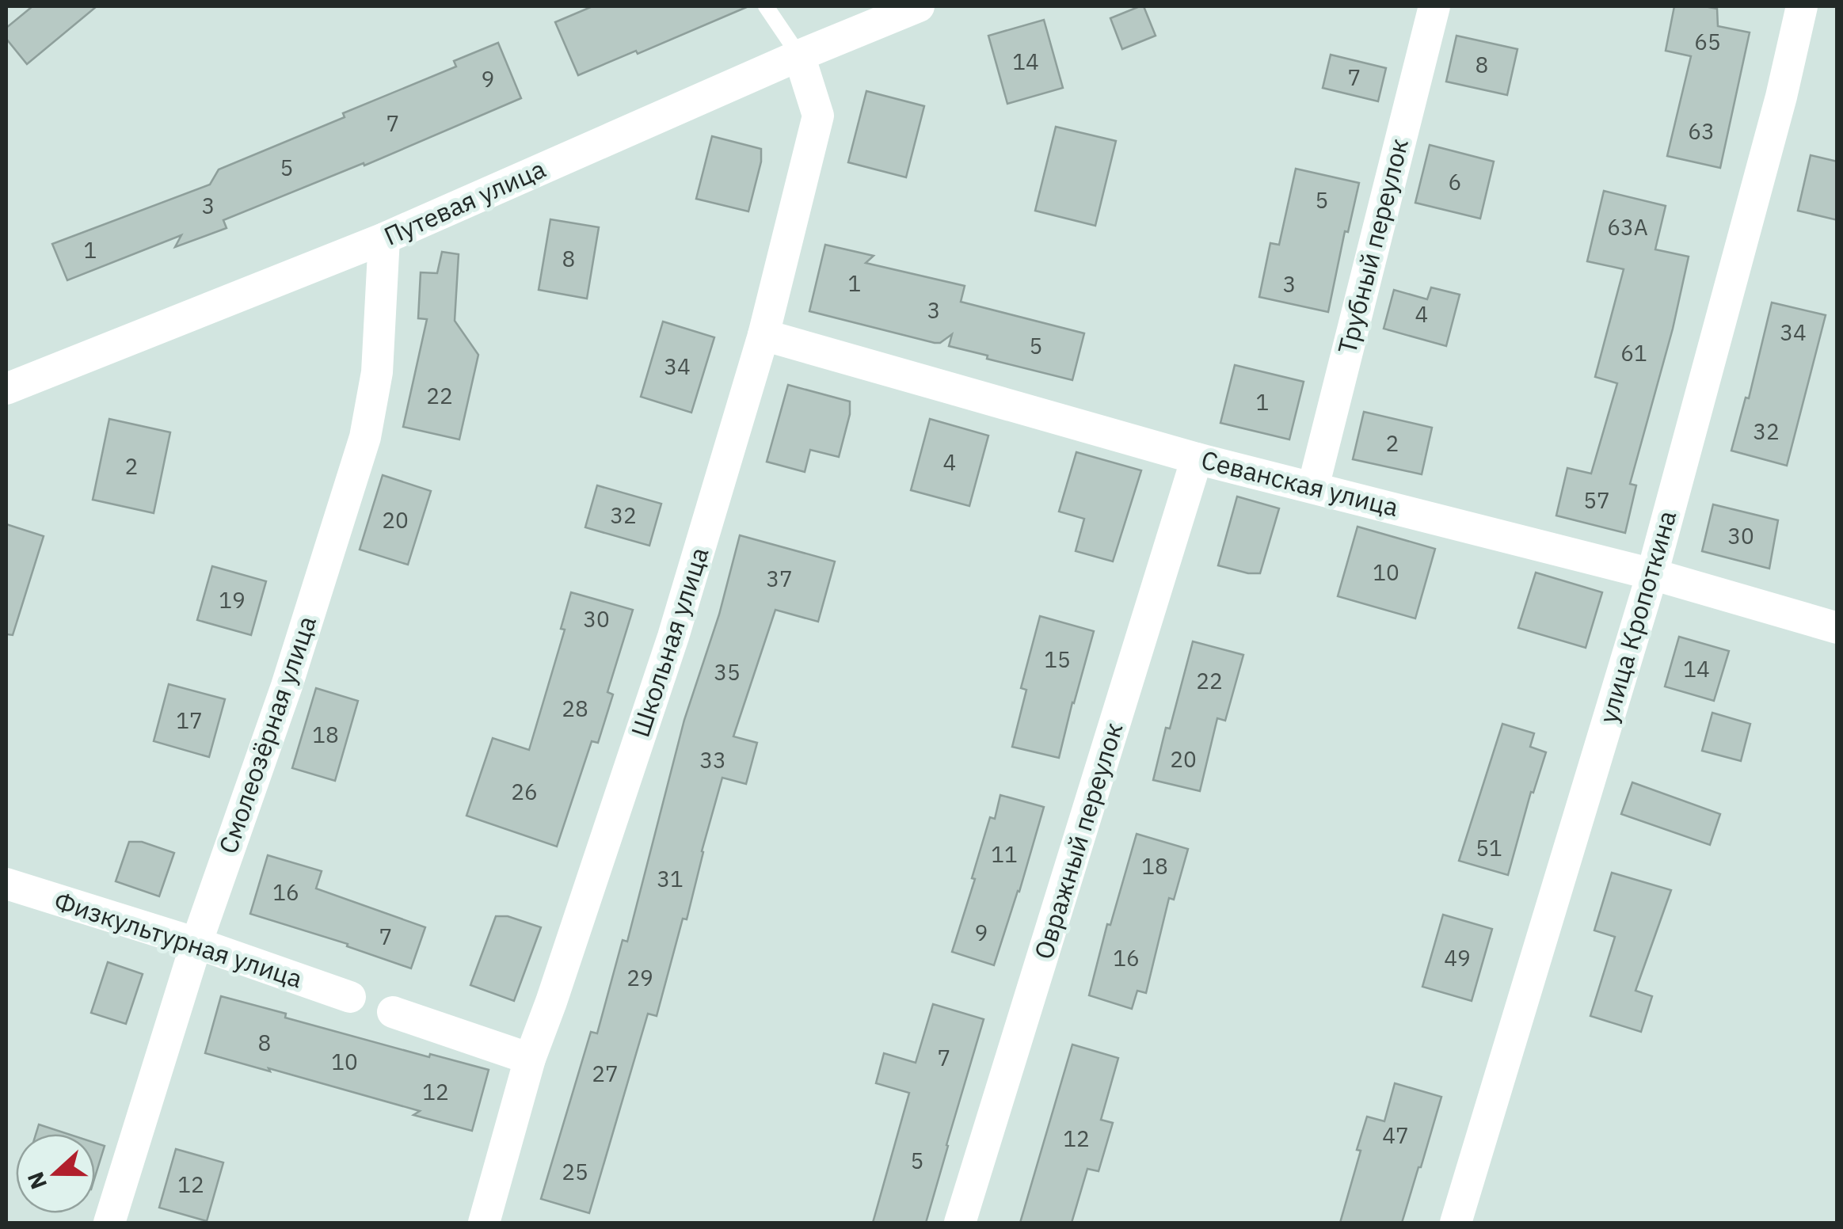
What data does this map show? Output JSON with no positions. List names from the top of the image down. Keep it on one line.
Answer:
{"streets":{"street":["Путевая улица","Трубный переулок","Севанская улица","улица Кропоткина","Школьная улица","Смолеозёрная улица","Овражный переулок","Физкультурная улица"]},"crossings":[["Путевая улица","Школьная улица"],["Путевая улица","Смолеозёрная улица"],["Трубный переулок","Севанская улица"],["Севанская улица","улица Кропоткина"],["Севанская улица","Школьная улица"],["Севанская улица","Овражный переулок"],["Смолеозёрная улица","Физкультурная улица"]],"house_numbers":["65","14","8","7","9","7","63","5","6","5","3","63А","1","8","1","3","3","4","34","5","61","34","22","1","32","2","4","2","57","32","20","30","10","37","19","30","15","14","35","22","28","17","18","20","33","26","51","11","18","31","16","9","7","16","49","29","8","7","10","27","12","47","12","5","25","12"],"north":"left"}
